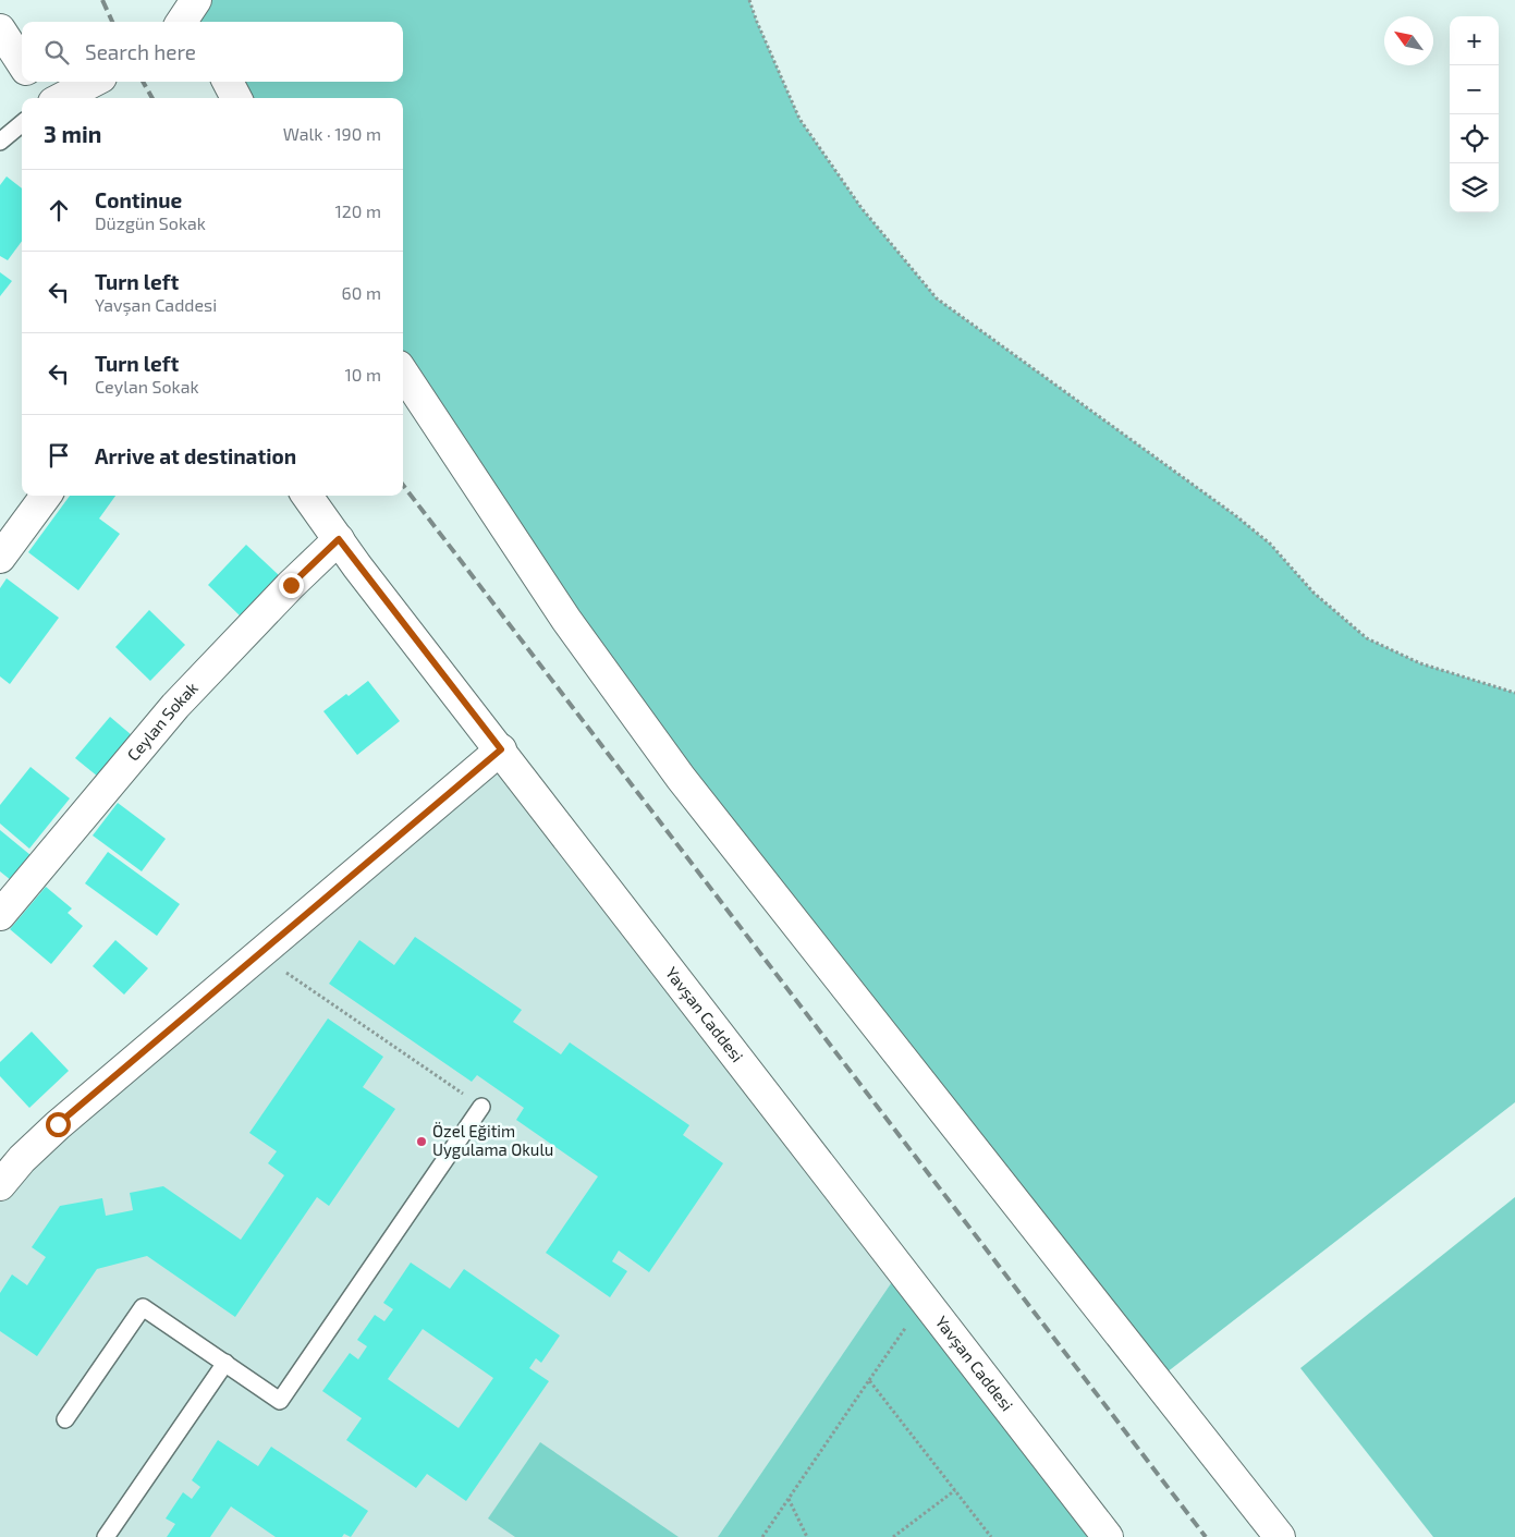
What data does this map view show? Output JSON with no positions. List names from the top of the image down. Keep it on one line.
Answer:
{"streets":{"street":["Ceylan Sokak","Yavşan Caddesi"]},"crossings":[["Ceylan Sokak","Yavşan Caddesi"]],"places":["Özel Eğitim Uygulama Okulu"],"north":"top left","page":{"map_buttons":["+","−"],"search":"Search here","heading":["3 min","Walk · 190 m"],"list":[["Continue","Düzgün Sokak","120 m"],["Turn left","Yavşan Caddesi","60 m"],["Turn left","Ceylan Sokak","10 m"],"Arrive at destination"]}}
